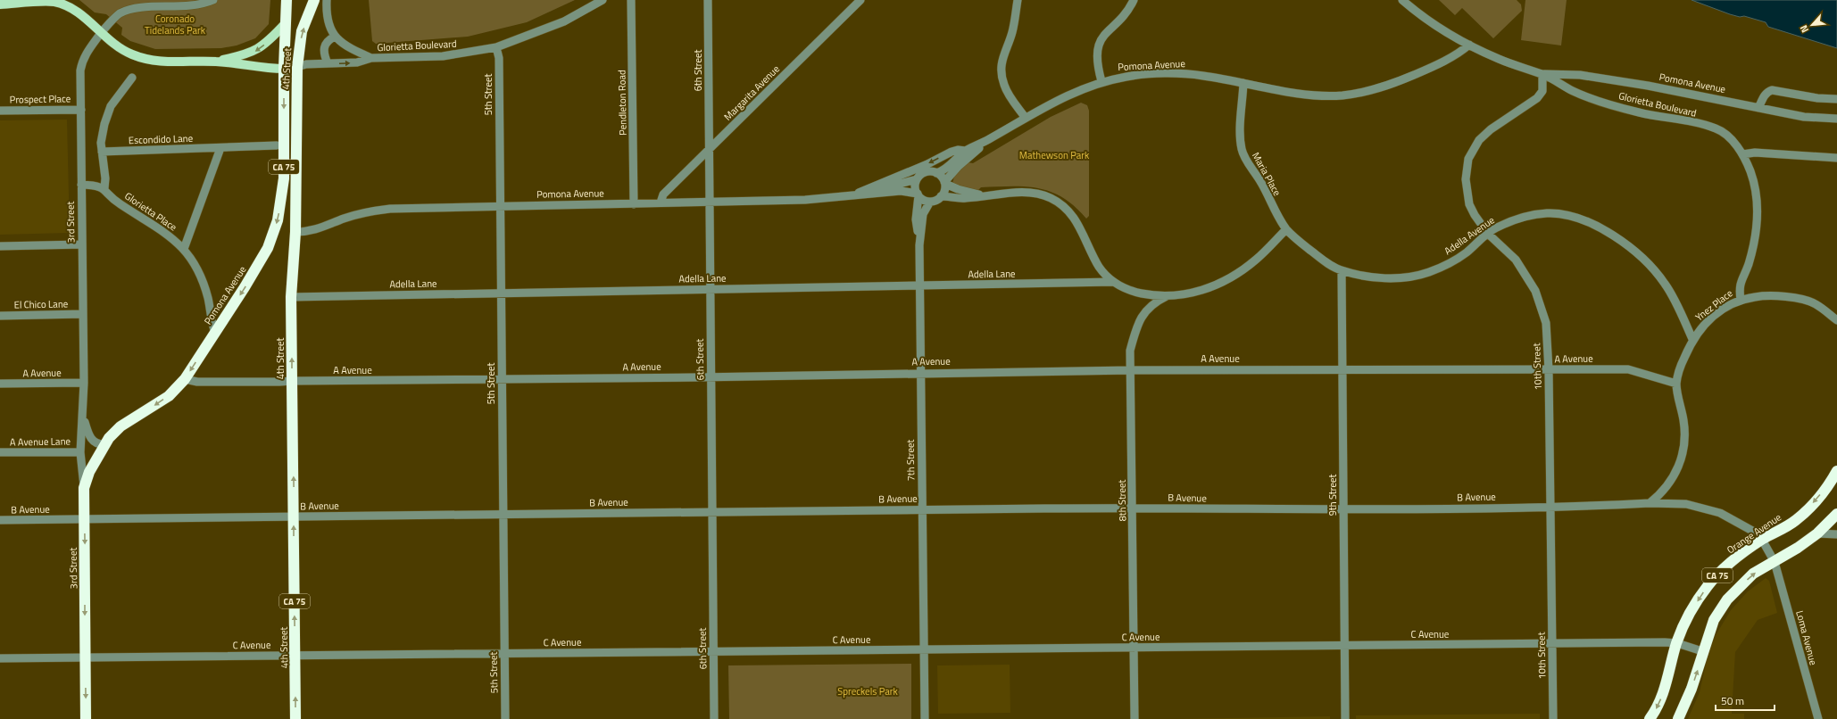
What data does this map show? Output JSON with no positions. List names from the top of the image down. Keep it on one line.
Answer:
{"streets":{"highway":["Pomona Avenue","4th Street","CA 75","3rd Street","Orange Avenue"],"street":["Glorietta Boulevard","6th Street","Margarita Avenue","5th Street","Prospect Place","Pendleton Road","Escondido Lane","Maria Place","Glorietta Place","Adella Avenue","Adella Lane","El Chico Lane","Ynez Place","A Avenue","10th Street","A Avenue Lane","7th Street","9th Street","B Avenue","8th Street","C Avenue","Loma Avenue"]},"crossings":[["Glorietta Boulevard","Pomona Avenue"],["Glorietta Boulevard","4th Street"],["Glorietta Boulevard","5th Street"],["Glorietta Boulevard","Ynez Place"],["Glorietta Boulevard","10th Street"],["Pomona Avenue","4th Street"],["Pomona Avenue","6th Street"],["Pomona Avenue","Margarita Avenue"],["Pomona Avenue","5th Street"],["Pomona Avenue","Pendleton Road"],["Pomona Avenue","Maria Place"],["Pomona Avenue","Glorietta Place"],["Pomona Avenue","3rd Street"],["Pomona Avenue","A Avenue"],["Pomona Avenue","10th Street"],["Pomona Avenue","7th Street"],["4th Street","Adella Lane"],["4th Street","A Avenue"],["4th Street","B Avenue"],["4th Street","C Avenue"],["6th Street","Margarita Avenue"],["6th Street","Adella Lane"],["6th Street","A Avenue"],["6th Street","B Avenue"],["6th Street","C Avenue"],["5th Street","Adella Lane"],["5th Street","A Avenue"],["5th Street","B Avenue"],["5th Street","C Avenue"],["Prospect Place","3rd Street"],["CA 75","B Avenue"],["CA 75","C Avenue"],["CA 75","Loma Avenue"],["Maria Place","Adella Avenue"],["3rd Street","El Chico Lane"],["3rd Street","A Avenue"],["3rd Street","A Avenue Lane"],["3rd Street","B Avenue"],["3rd Street","C Avenue"],["Adella Avenue","Ynez Place"],["Adella Avenue","10th Street"],["Adella Avenue","9th Street"],["Adella Lane","7th Street"],["Ynez Place","A Avenue"],["Ynez Place","B Avenue"],["A Avenue","10th Street"],["A Avenue","7th Street"],["A Avenue","9th Street"],["A Avenue","8th Street"],["10th Street","B Avenue"],["10th Street","C Avenue"],["7th Street","B Avenue"],["7th Street","C Avenue"],["9th Street","B Avenue"],["9th Street","C Avenue"],["B Avenue","8th Street"],["B Avenue","Orange Avenue"],["B Avenue","Loma Avenue"],["8th Street","C Avenue"],["Orange Avenue","C Avenue"]],"one_way":["4th Street"],"parks":["Coronado Tidelands Park","Mathewson Park","Spreckels Park"],"scale_bar":"50 m","north":"bottom left"}
